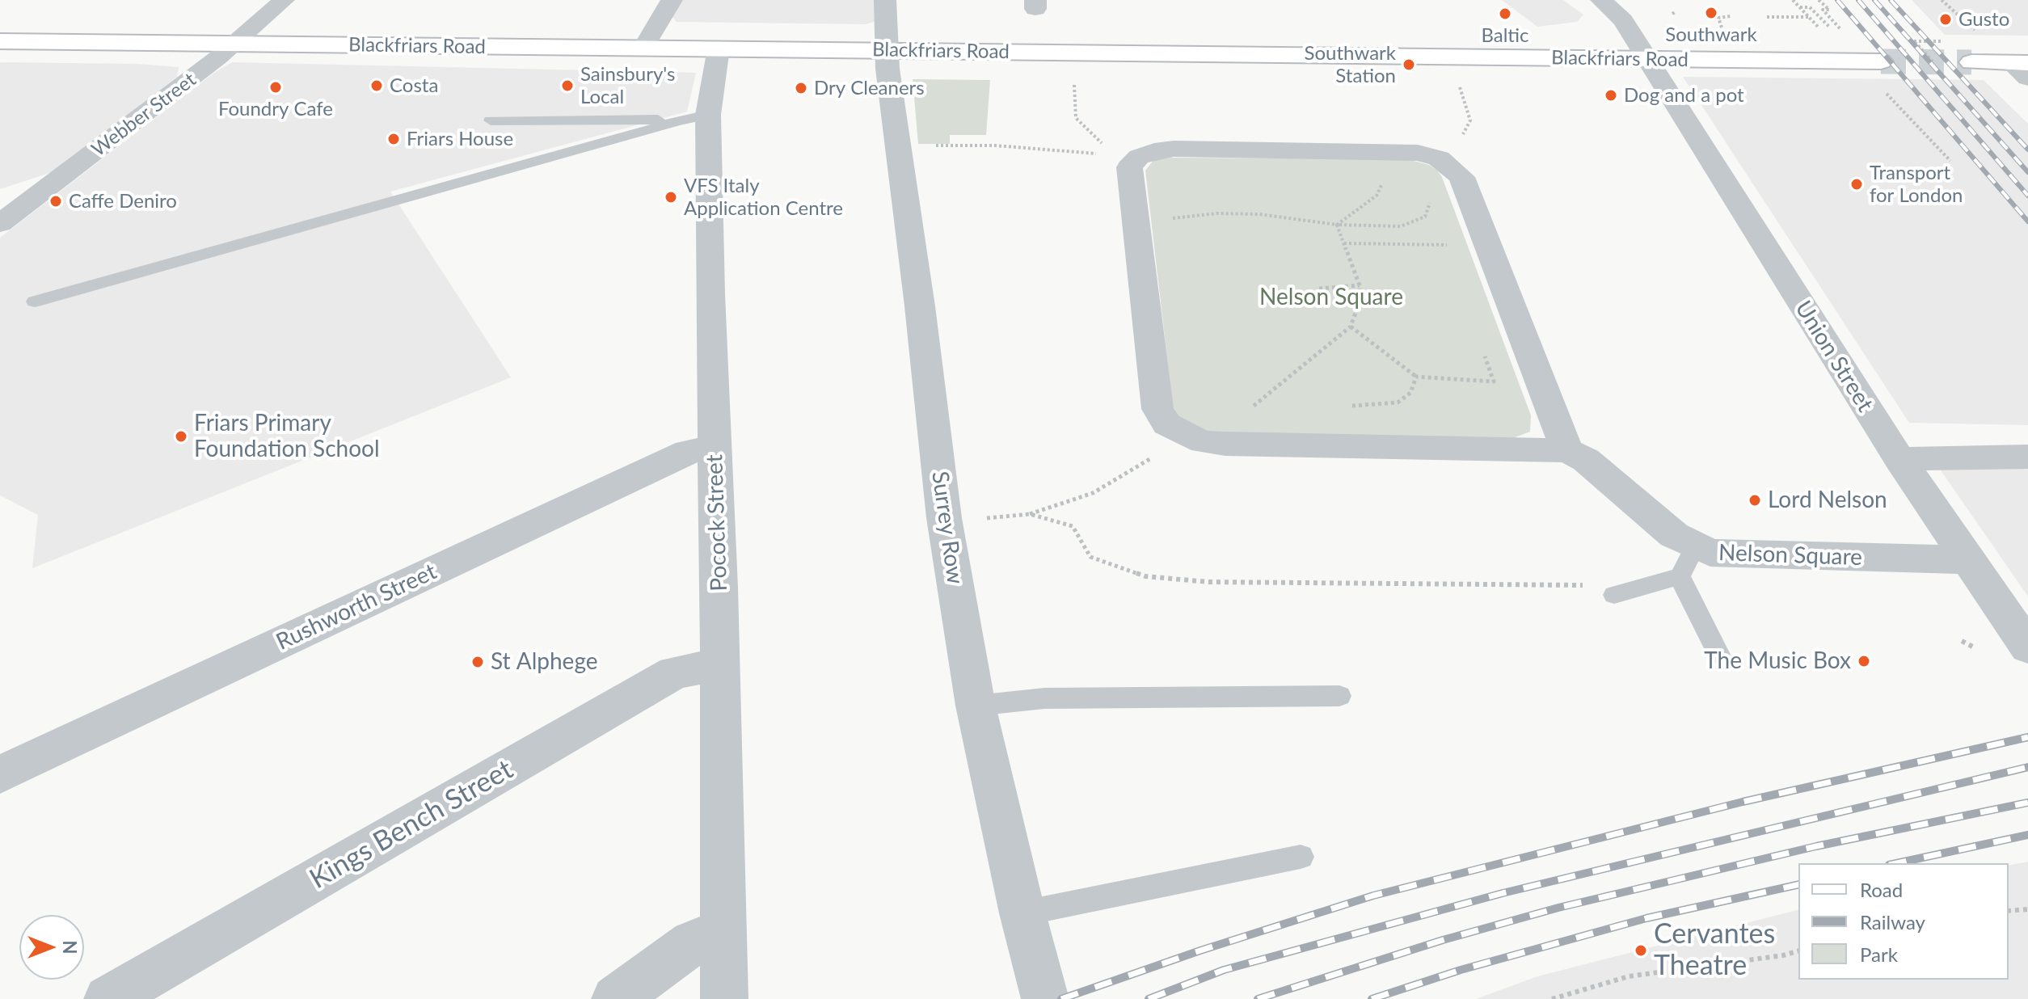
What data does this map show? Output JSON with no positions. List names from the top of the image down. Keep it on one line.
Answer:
{"streets":{"main road":["Blackfriars Road"],"street":["Webber Street","Union Street","Pocock Street","Surrey Row","Nelson Square","Rushworth Street","Kings Bench Street"]},"crossings":[["Blackfriars Road","Webber Street"],["Blackfriars Road","Union Street"],["Blackfriars Road","Pocock Street"],["Blackfriars Road","Surrey Row"],["Union Street","Nelson Square"],["Pocock Street","Rushworth Street"],["Pocock Street","Kings Bench Street"]],"parks":["Nelson Square"],"places":["Southwark","Baltic","Gusto","Southwark Station","Costa","Sainsbury's Local","Foundry Cafe","Dry Cleaners","Dog and a pot","Friars House","Transport for London","VFS Italy Application Centre","Caffe Deniro","Friars Primary Foundation School","Lord Nelson","The Music Box","St Alphege","Cervantes Theatre"],"legend":["Road","Railway","Park"],"north":"right"}
